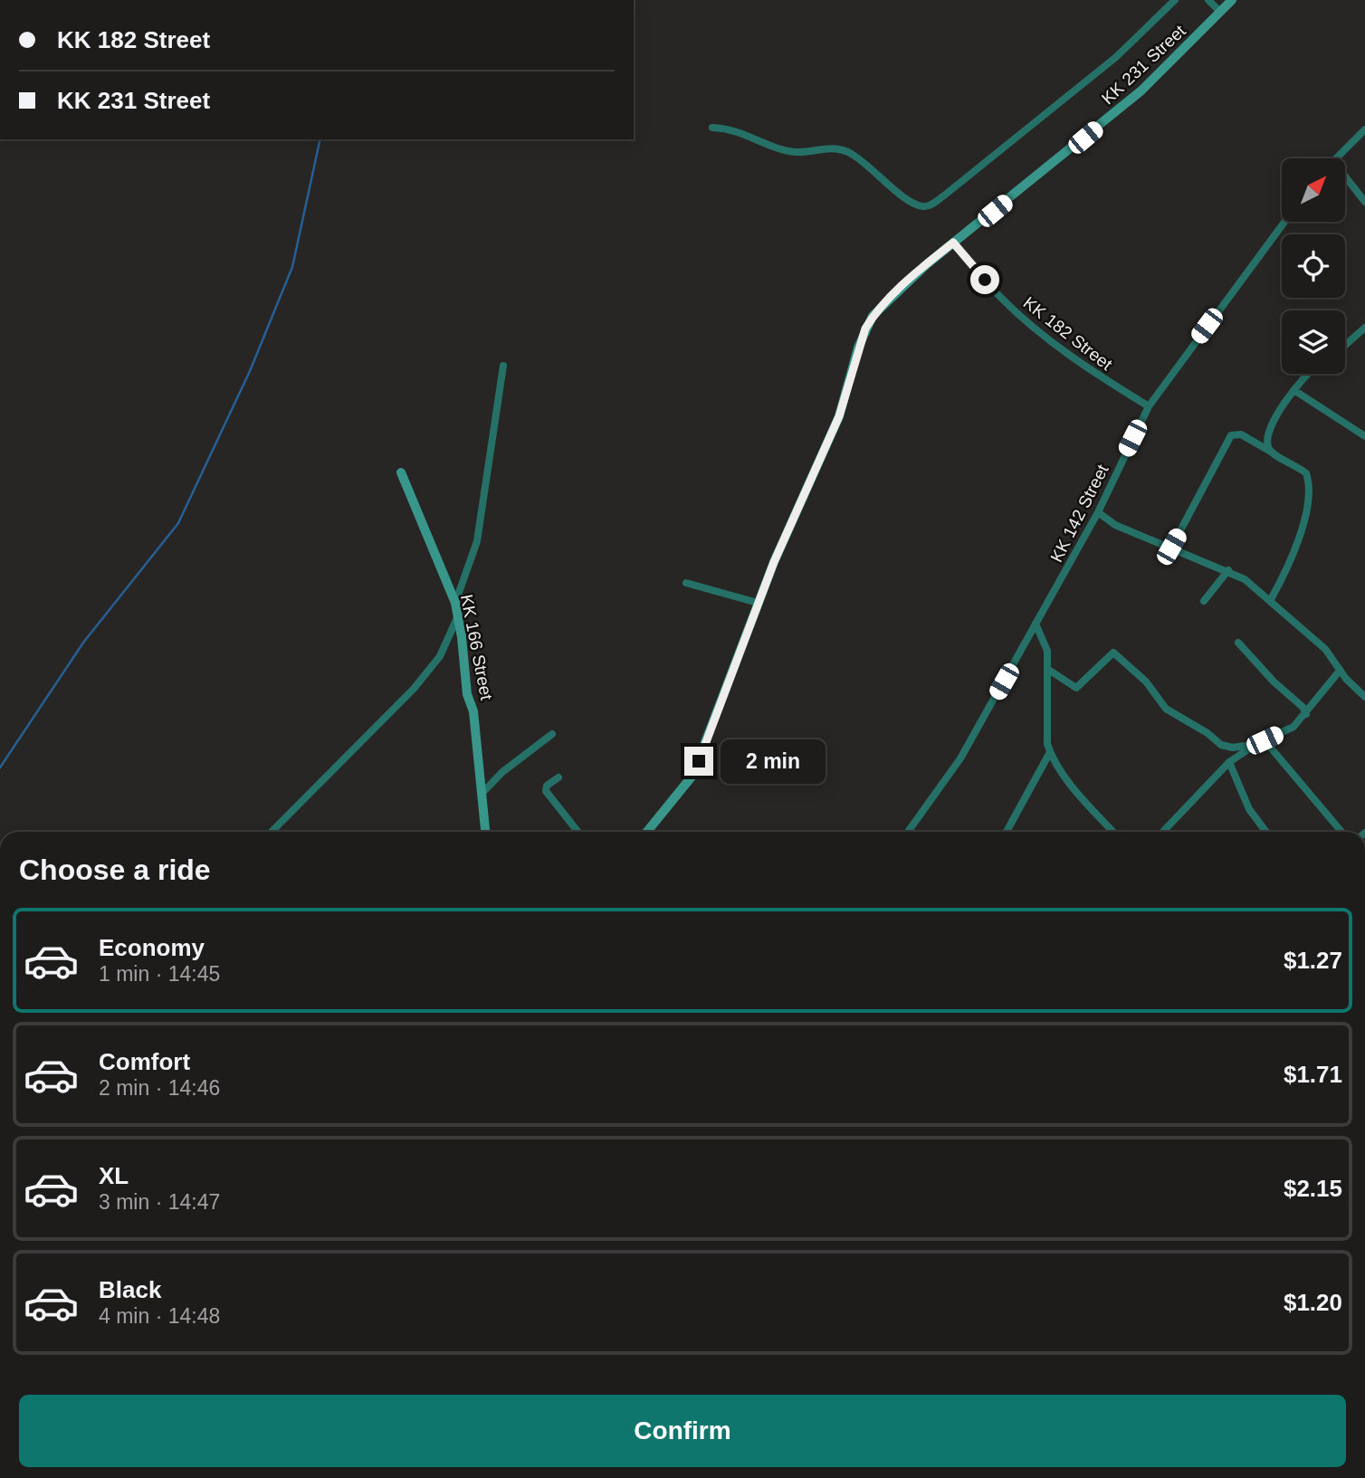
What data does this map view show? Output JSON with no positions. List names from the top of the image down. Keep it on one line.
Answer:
{"streets":{"street":["KK 231 Street","KK 182 Street","KK 142 Street","KK 166 Street"]},"crossings":[["KK 231 Street","KK 182 Street"],["KK 182 Street","KK 142 Street"]],"north":"top right","page":{"banner":["KK 182 Street","KK 231 Street"],"bubble":"2 min","heading":"Choose a ride","list":[{"name":"Economy","note":"1 min · 14:45","value":"$1.27"},{"name":"Comfort","note":"2 min · 14:46","value":"$1.71"},{"name":"XL","note":"3 min · 14:47","value":"$2.15"},{"name":"Black","note":"4 min · 14:48","value":"$1.20"}],"buttons":"Confirm"}}
